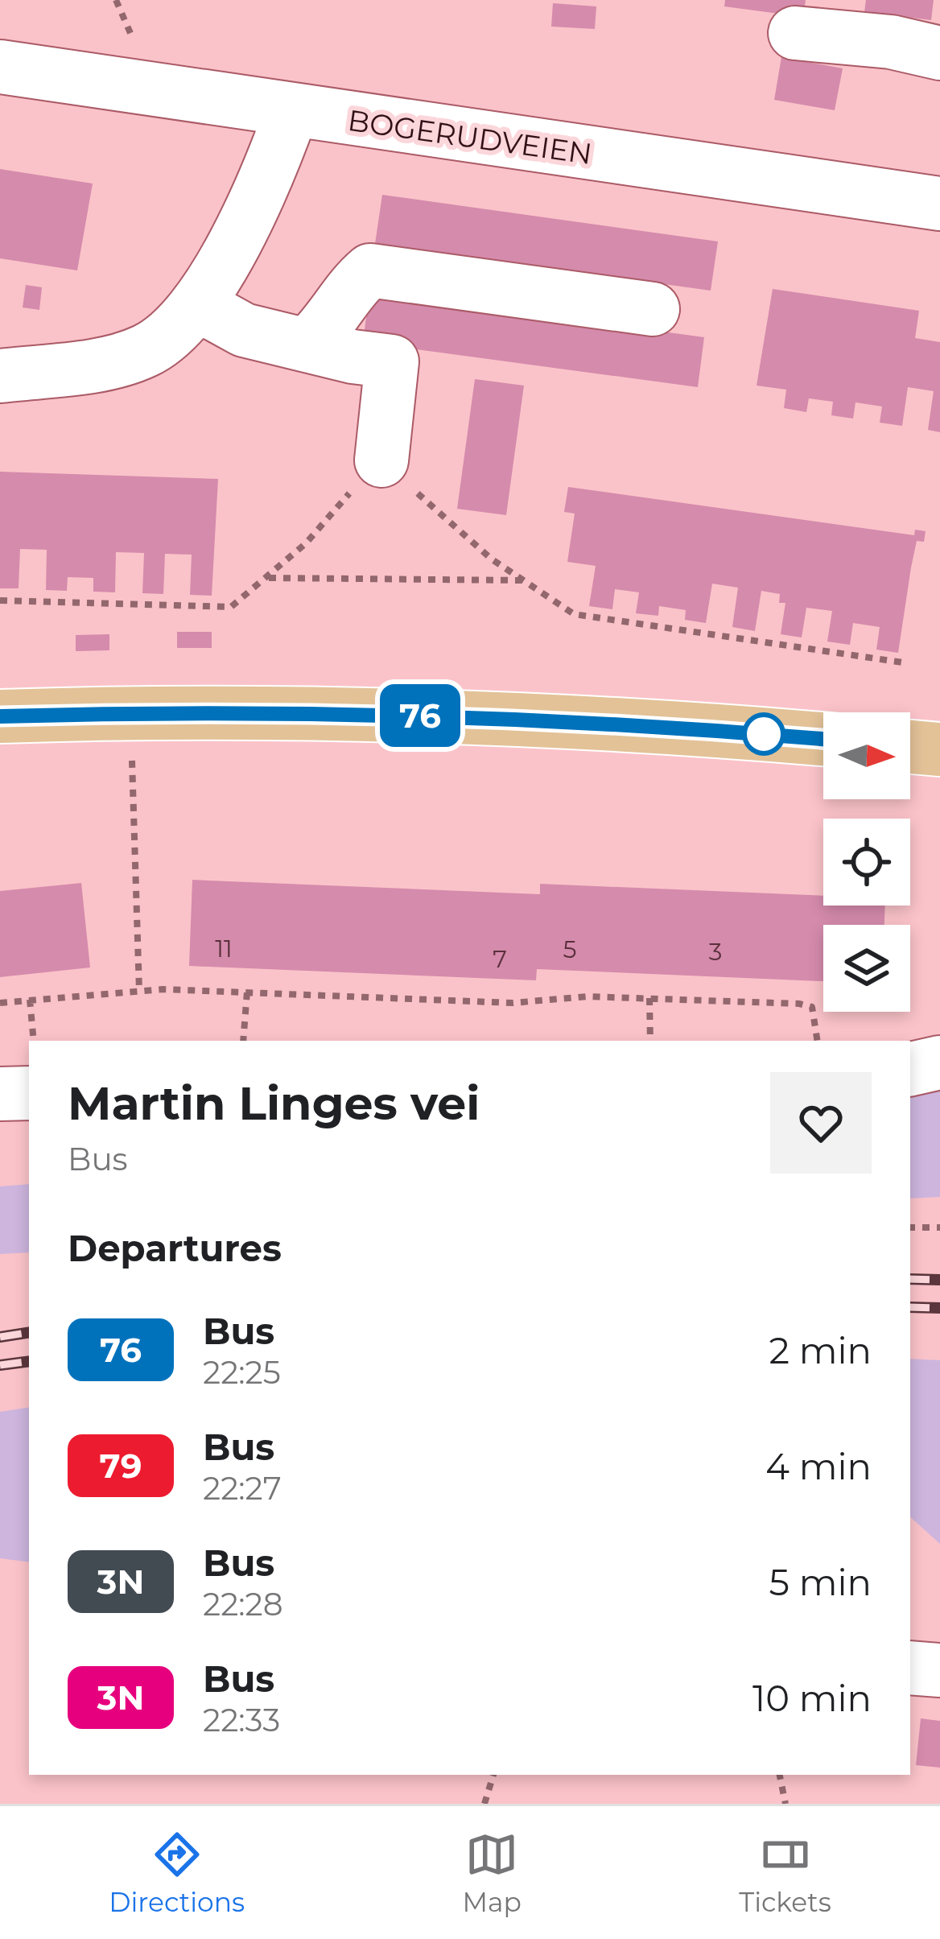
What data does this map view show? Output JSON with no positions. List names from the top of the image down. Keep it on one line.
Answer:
{"streets":{"street":["BOGERUDVEIEN"]},"lines":["bus line 76"],"house_numbers":["11","5","3","7"],"north":"right","page":{"on_map":"76","heading":[["Martin Linges vei","Bus"],"Departures"],"list":[{"mark":"76","name":"Bus","note":"22:25","value":"2 min"},{"mark":"79","name":"Bus","note":"22:27","value":"4 min"},{"mark":"3N","name":"Bus","note":"22:28","value":"5 min"},{"mark":"3N","name":"Bus","note":"22:33","value":"10 min"}],"tabs":["Directions","Map","Tickets"]}}
